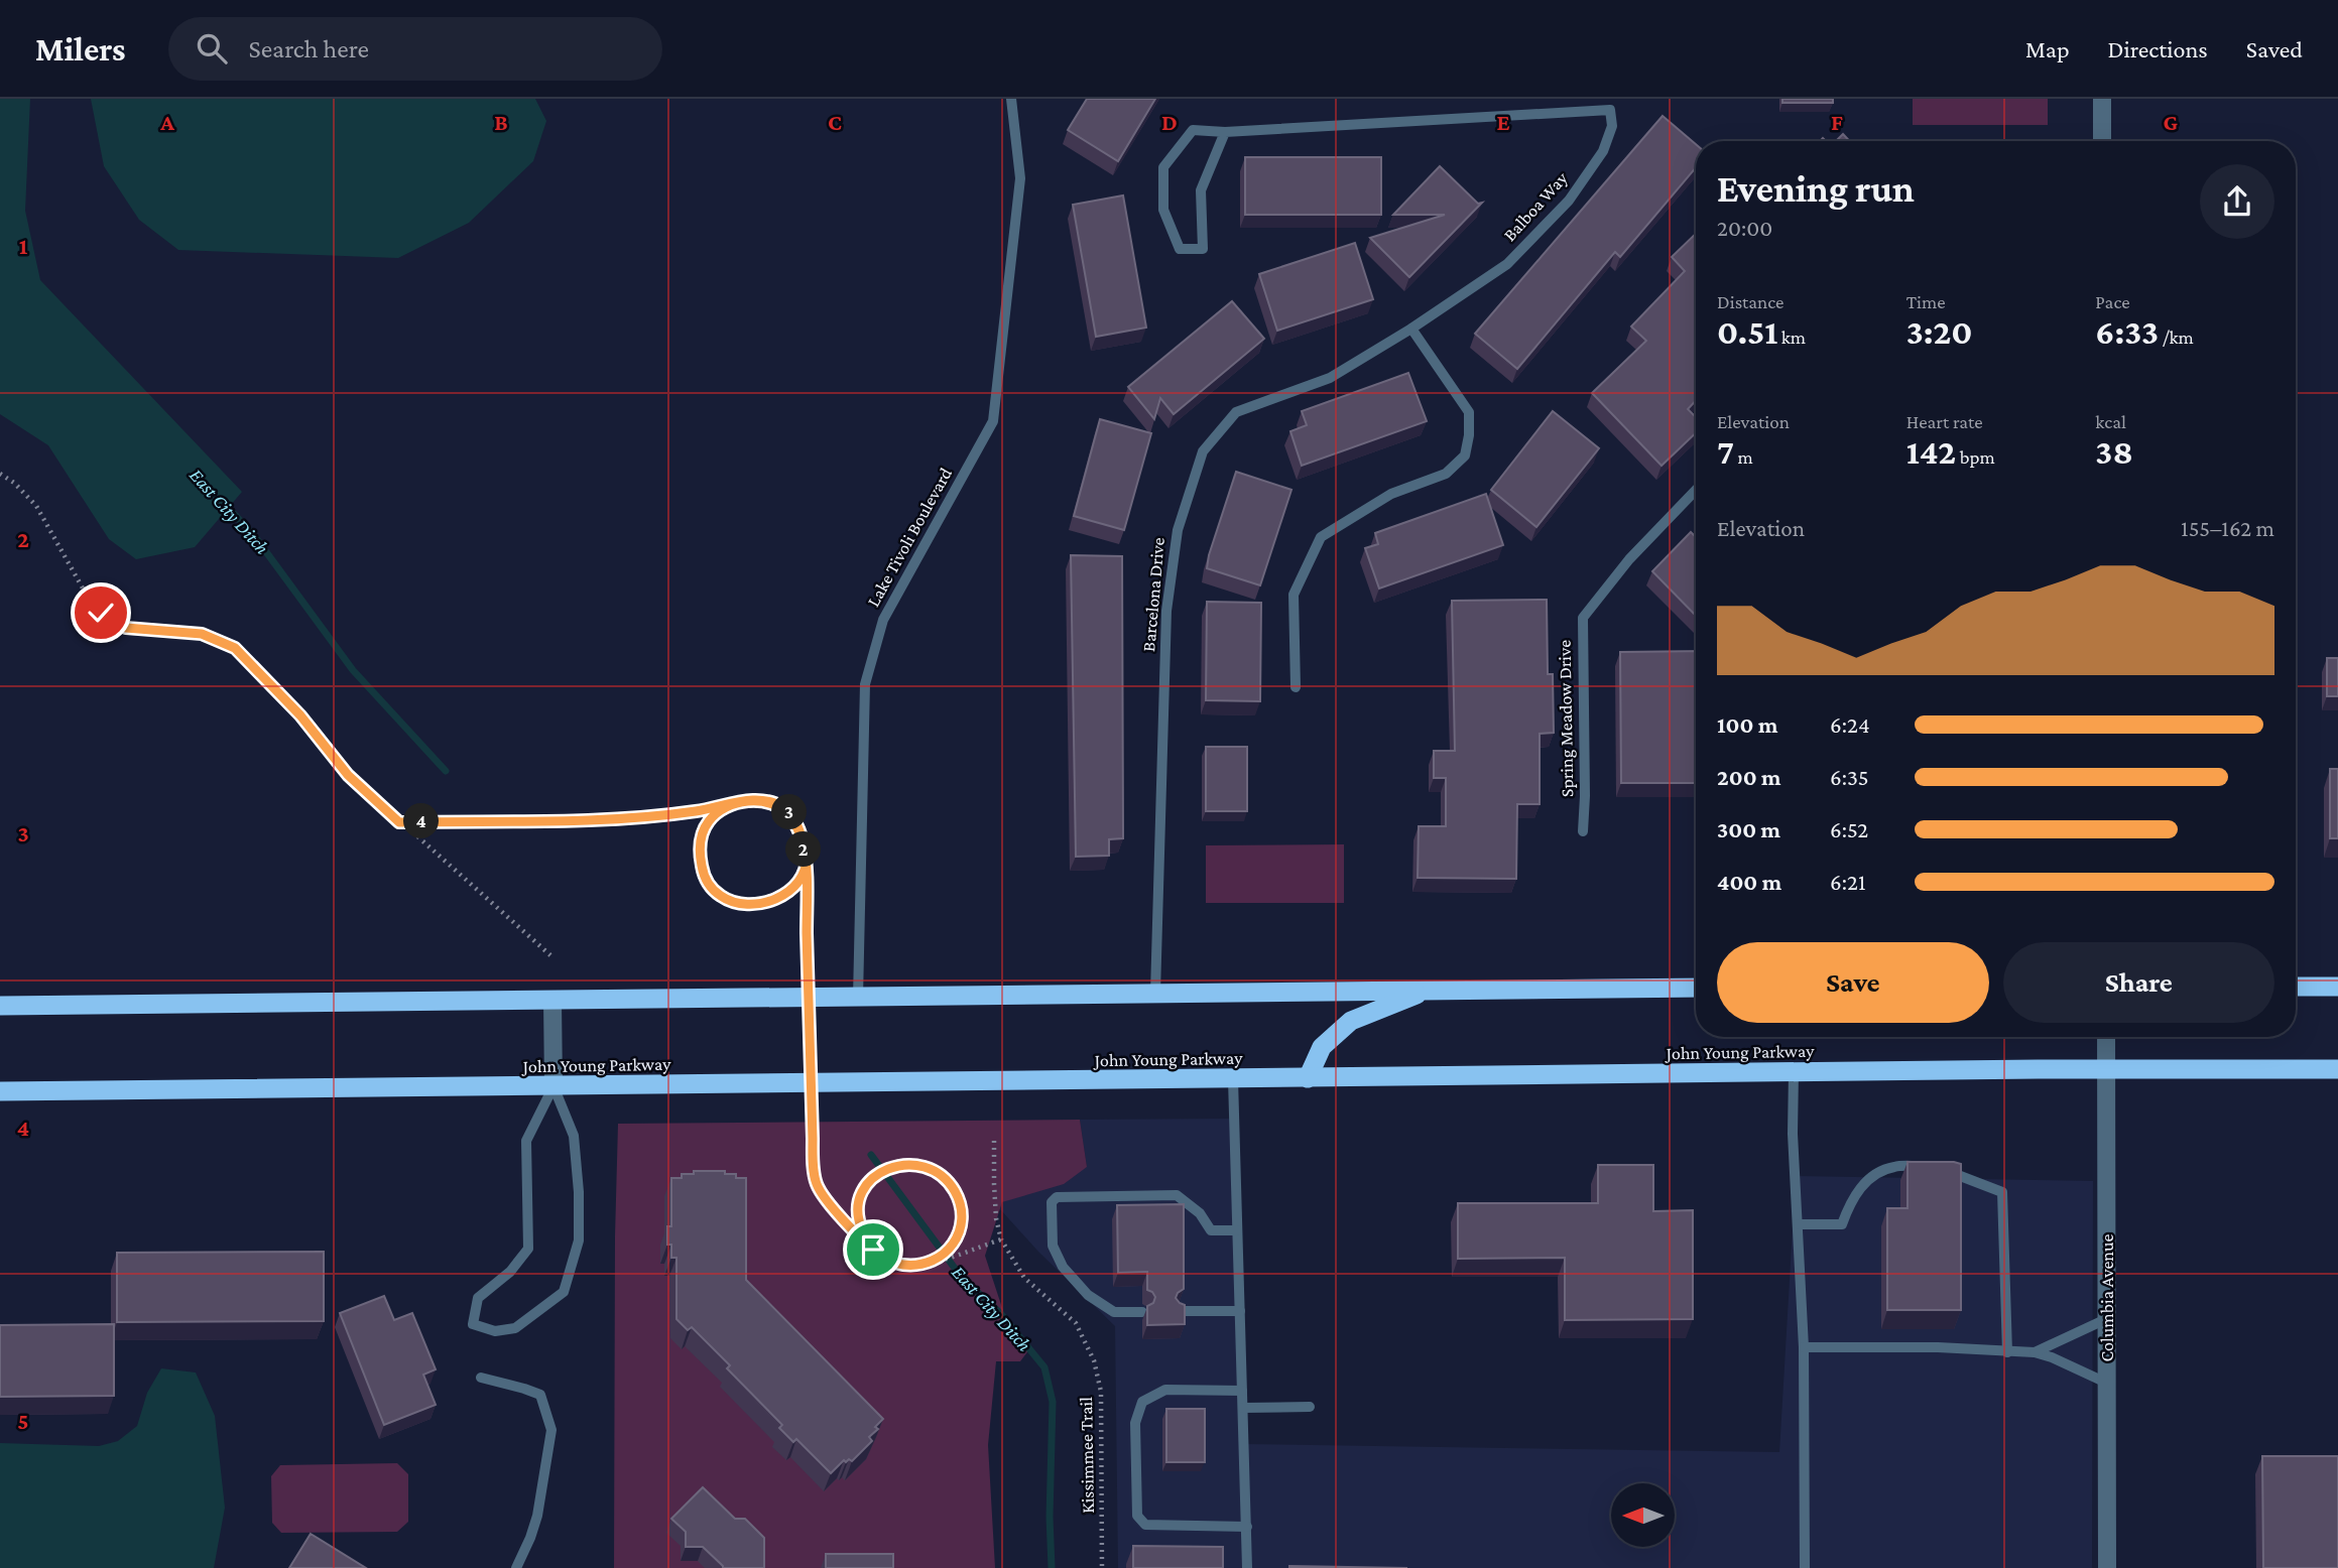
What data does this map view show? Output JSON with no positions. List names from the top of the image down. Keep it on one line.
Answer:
{"streets":{"highway":["John Young Parkway"],"street":["Columbia Avenue"],"lane":["Balboa Way","Lake Tivoli Boulevard","Barcelona Drive","Spring Meadow Drive"],"path":["Kissimmee Trail"]},"crossings":[["Balboa Way","Barcelona Drive"],["John Young Parkway","Columbia Avenue"]],"water":["East City Ditch"],"north":"left","page":{"header":"Milers","search":"Search here","nav":["Map","Directions","Saved"],"heading":["Evening run","20:00"],"stats":[["Distance","0.51 km"],["Time","3:20"],["Pace","6:33 /km"],["Elevation","7 m"],["Heart rate","142 bpm"],["kcal","38"]],"chart":["Elevation","155–162 m"],"list":[{"name":"100 m","note":"6:24"},{"name":"200 m","note":"6:35"},{"name":"300 m","note":"6:52"},{"name":"400 m","note":"6:21"}],"pins":["3","4","2"],"buttons":["Save","Share"]},"grid":{"columns":["A","B","C","D","E","F","G"],"rows":["1","2","3","4","5"]}}
